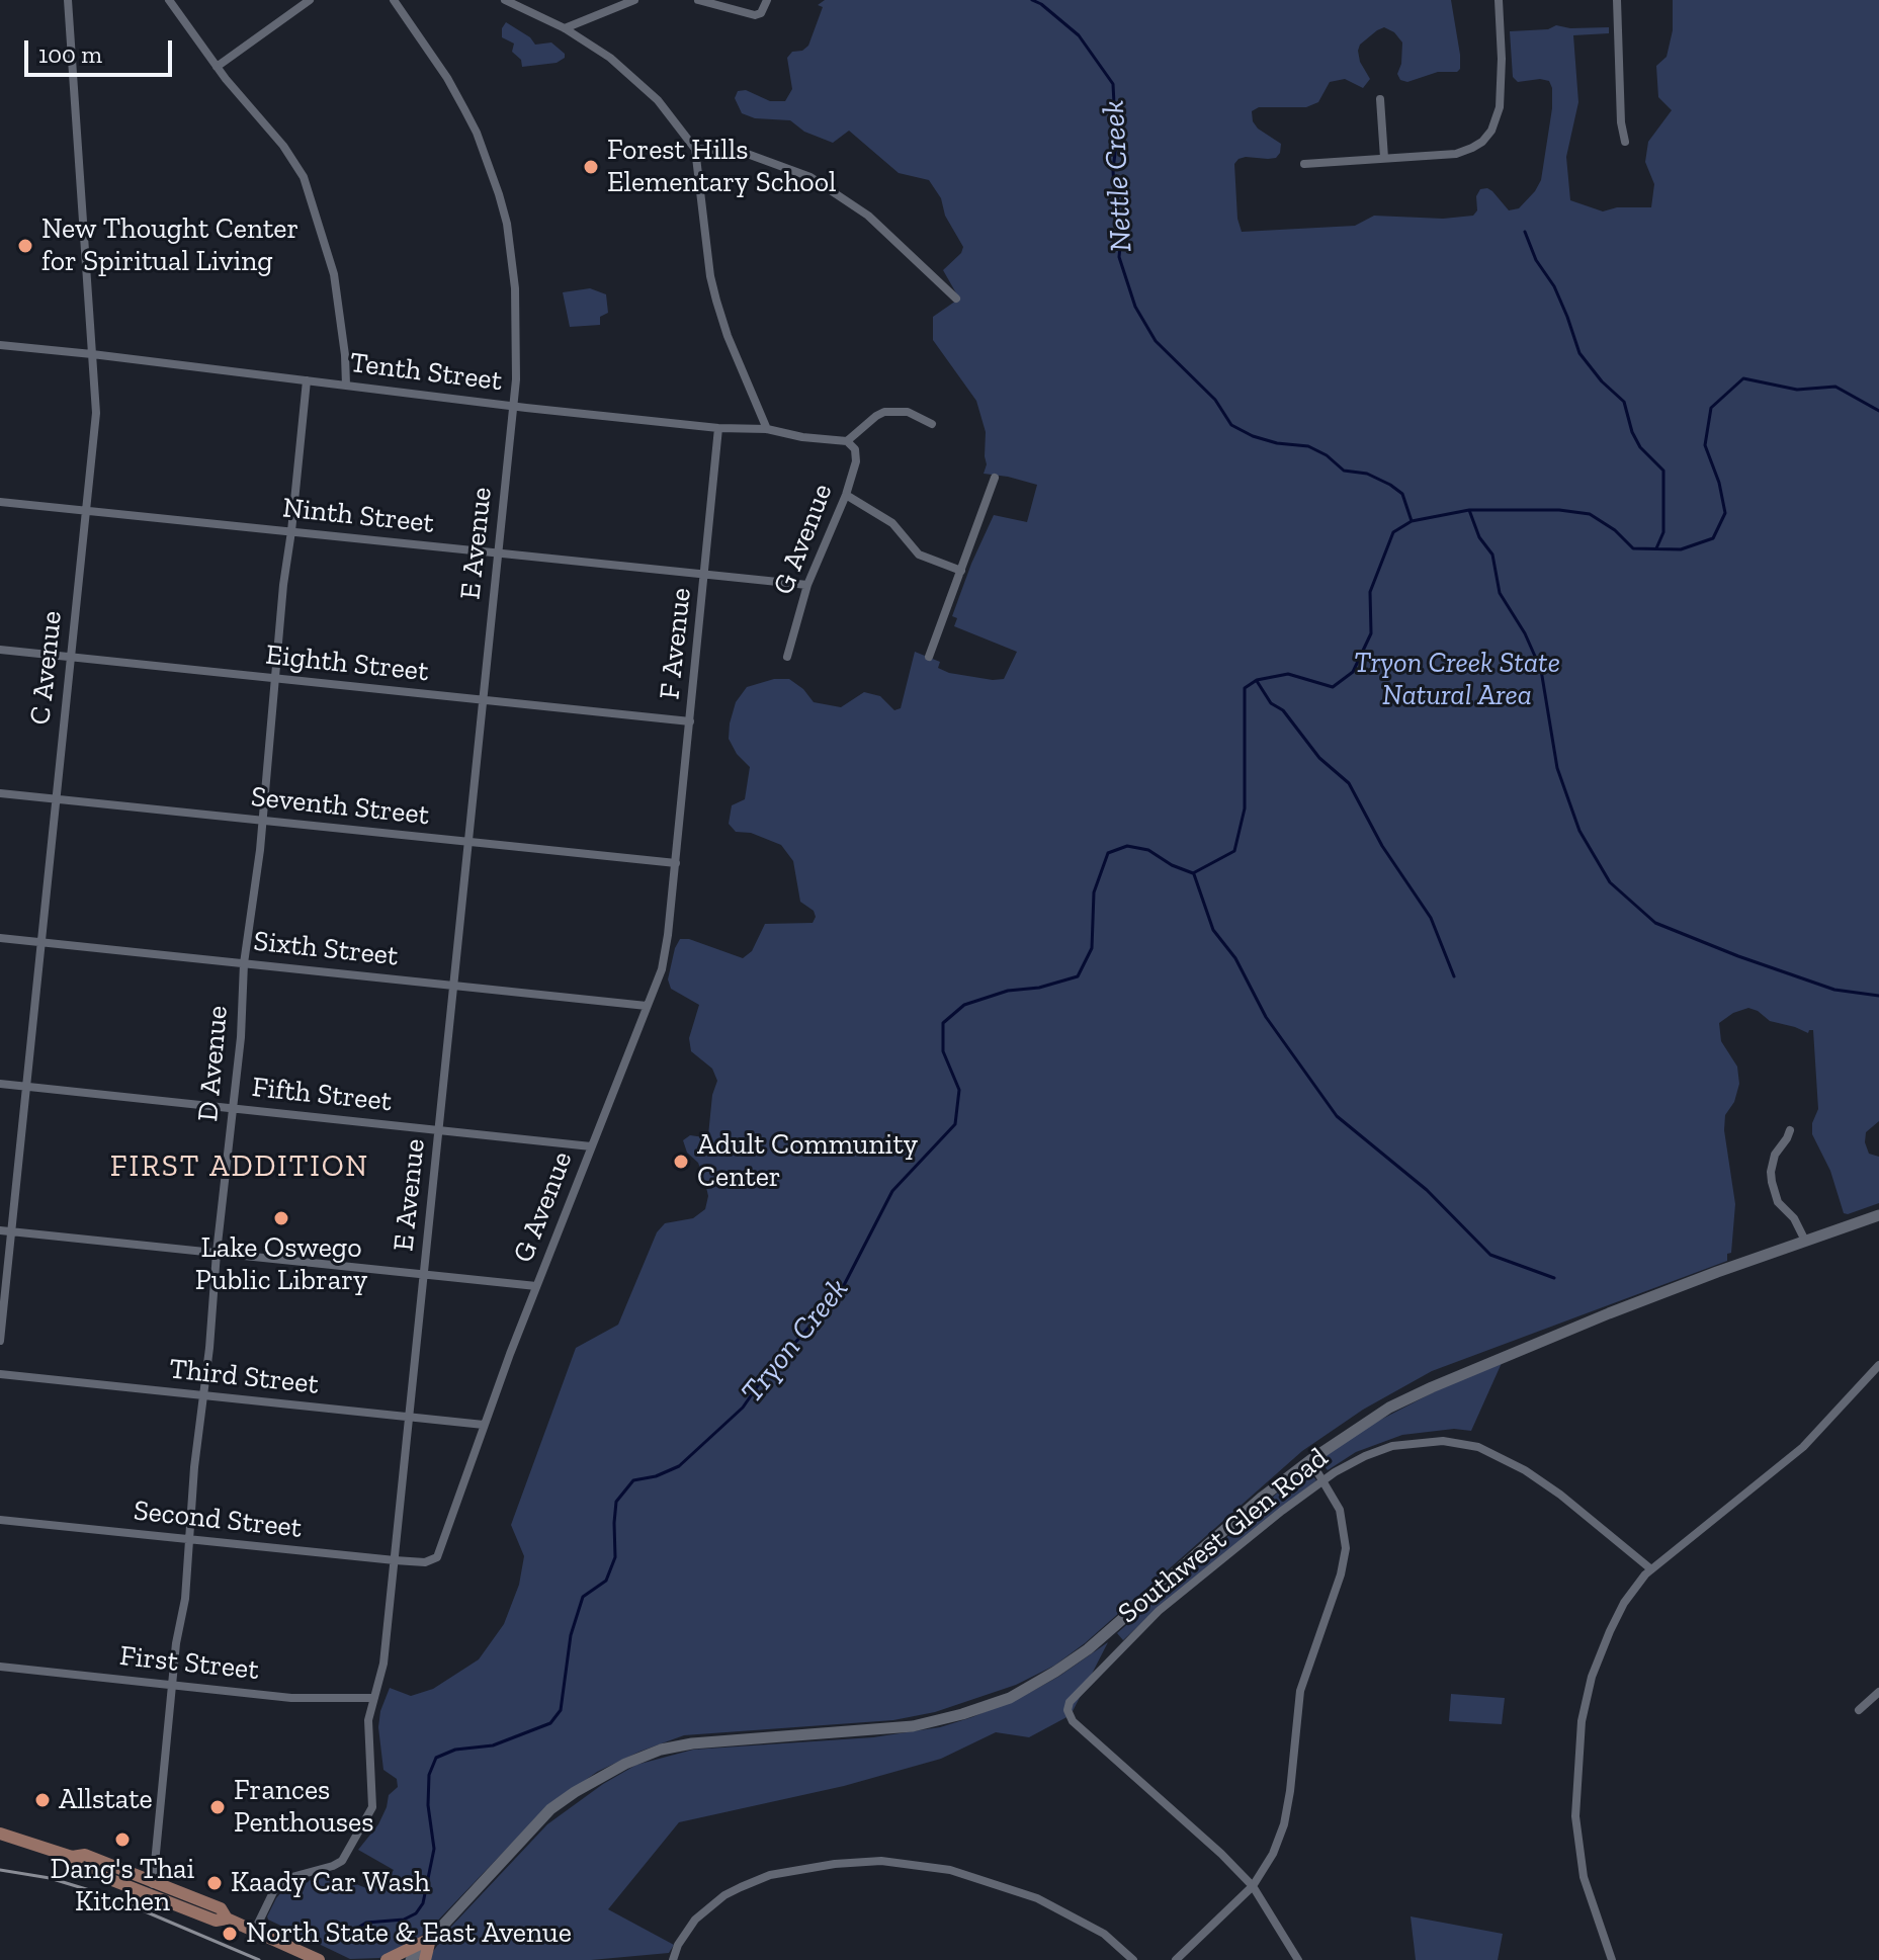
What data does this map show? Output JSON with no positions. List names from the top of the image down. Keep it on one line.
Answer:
{"streets":{"street":["Tenth Street","Ninth Street","G Avenue","E Avenue","F Avenue","Eighth Street","C Avenue","Seventh Street","Sixth Street","D Avenue","Fifth Street","Third Street","Second Street","Southwest Glen Road","First Street"]},"crossings":[["Tenth Street","G Avenue"],["Tenth Street","E Avenue"],["Tenth Street","F Avenue"],["Tenth Street","C Avenue"],["Tenth Street","D Avenue"],["Ninth Street","G Avenue"],["Ninth Street","E Avenue"],["Ninth Street","F Avenue"],["Ninth Street","C Avenue"],["Ninth Street","D Avenue"],["G Avenue","F Avenue"],["G Avenue","Seventh Street"],["G Avenue","Sixth Street"],["G Avenue","Fifth Street"],["G Avenue","Third Street"],["G Avenue","Second Street"],["E Avenue","Eighth Street"],["E Avenue","Seventh Street"],["E Avenue","Sixth Street"],["E Avenue","Fifth Street"],["E Avenue","Third Street"],["E Avenue","Second Street"],["E Avenue","First Street"],["F Avenue","Eighth Street"],["F Avenue","Seventh Street"],["Eighth Street","C Avenue"],["Eighth Street","D Avenue"],["C Avenue","Seventh Street"],["C Avenue","Sixth Street"],["C Avenue","Fifth Street"],["Seventh Street","D Avenue"],["Sixth Street","D Avenue"],["D Avenue","Fifth Street"],["D Avenue","Third Street"],["D Avenue","Second Street"],["D Avenue","First Street"]],"districts":["FIRST ADDITION"],"water":["Nettle Creek","Tryon Creek"],"parks":["Tryon Creek State Natural Area"],"places":["Forest Hills Elementary School","New Thought Center for Spiritual Living","Adult Community Center","Lake Oswego Public Library","Allstate","Frances Penthouses","Dang's Thai Kitchen","Kaady Car Wash","North State & East Avenue"],"scale_bar":"100 m"}
